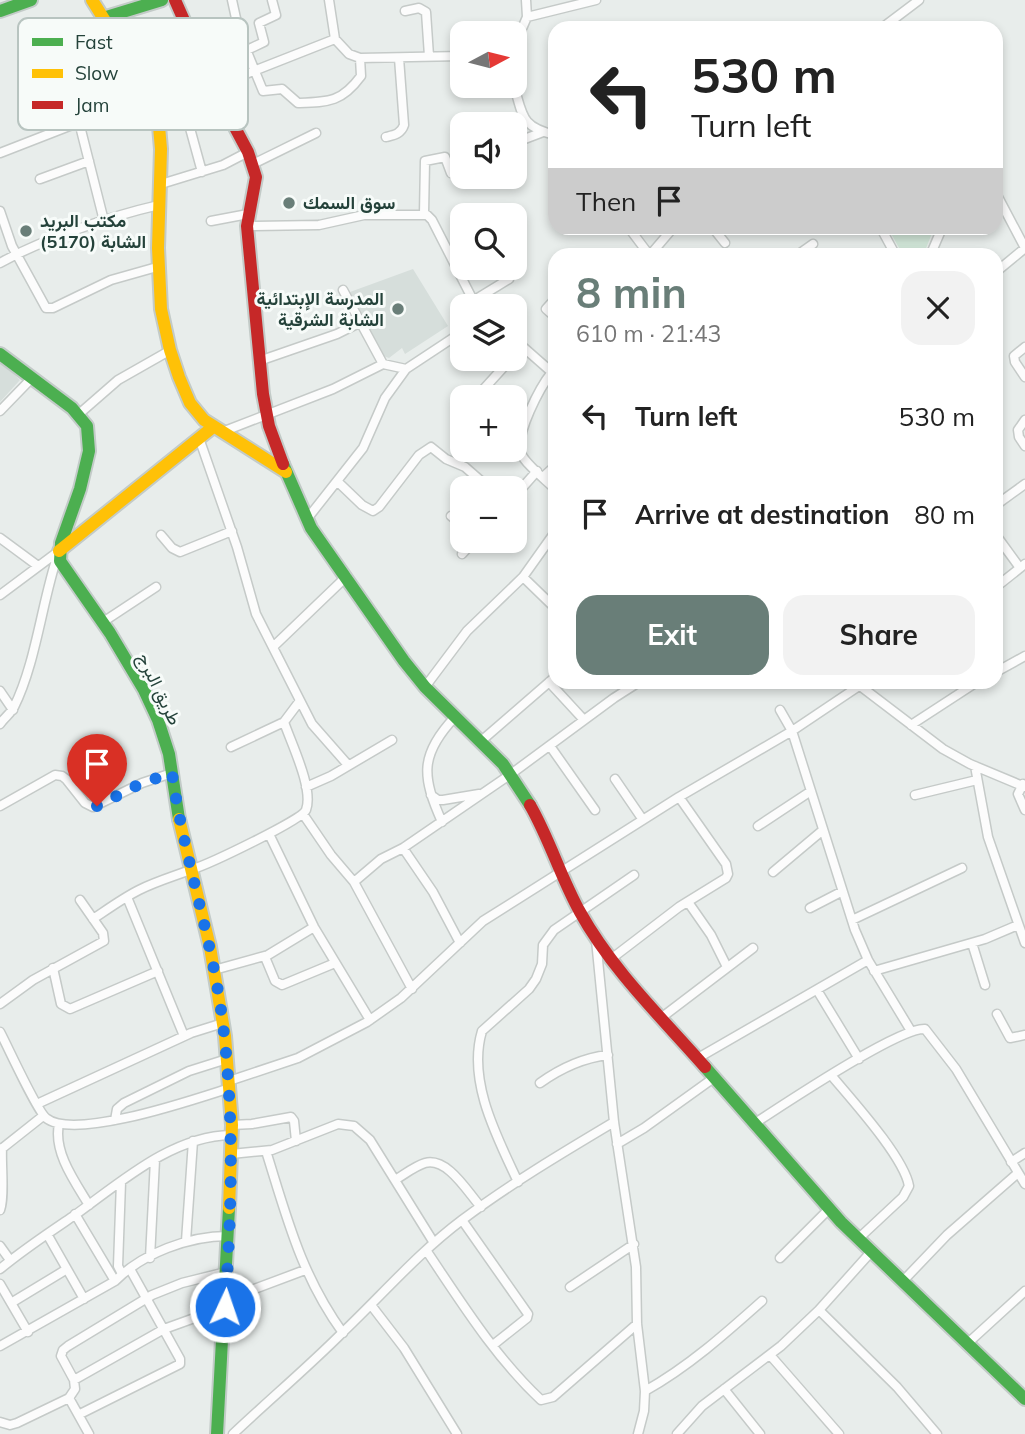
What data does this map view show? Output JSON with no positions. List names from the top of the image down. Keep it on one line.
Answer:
{"streets":{"street":["طريق البرج"]},"places":["سوق السمك","مكتب البريد الشابة (5170)","المدرسة الإبتدائية الشابة الشرقية"],"legend":["Fast","Slow","Jam"],"north":"right","page":{"map_buttons":["+","−"],"turn":["530 m","Turn left"],"then":"Then","heading":["8 min","610 m · 21:43"],"list":[{"name":"Turn left","value":"530 m"},{"name":"Arrive at destination","value":"80 m"}],"buttons":["Exit","Share"]}}
